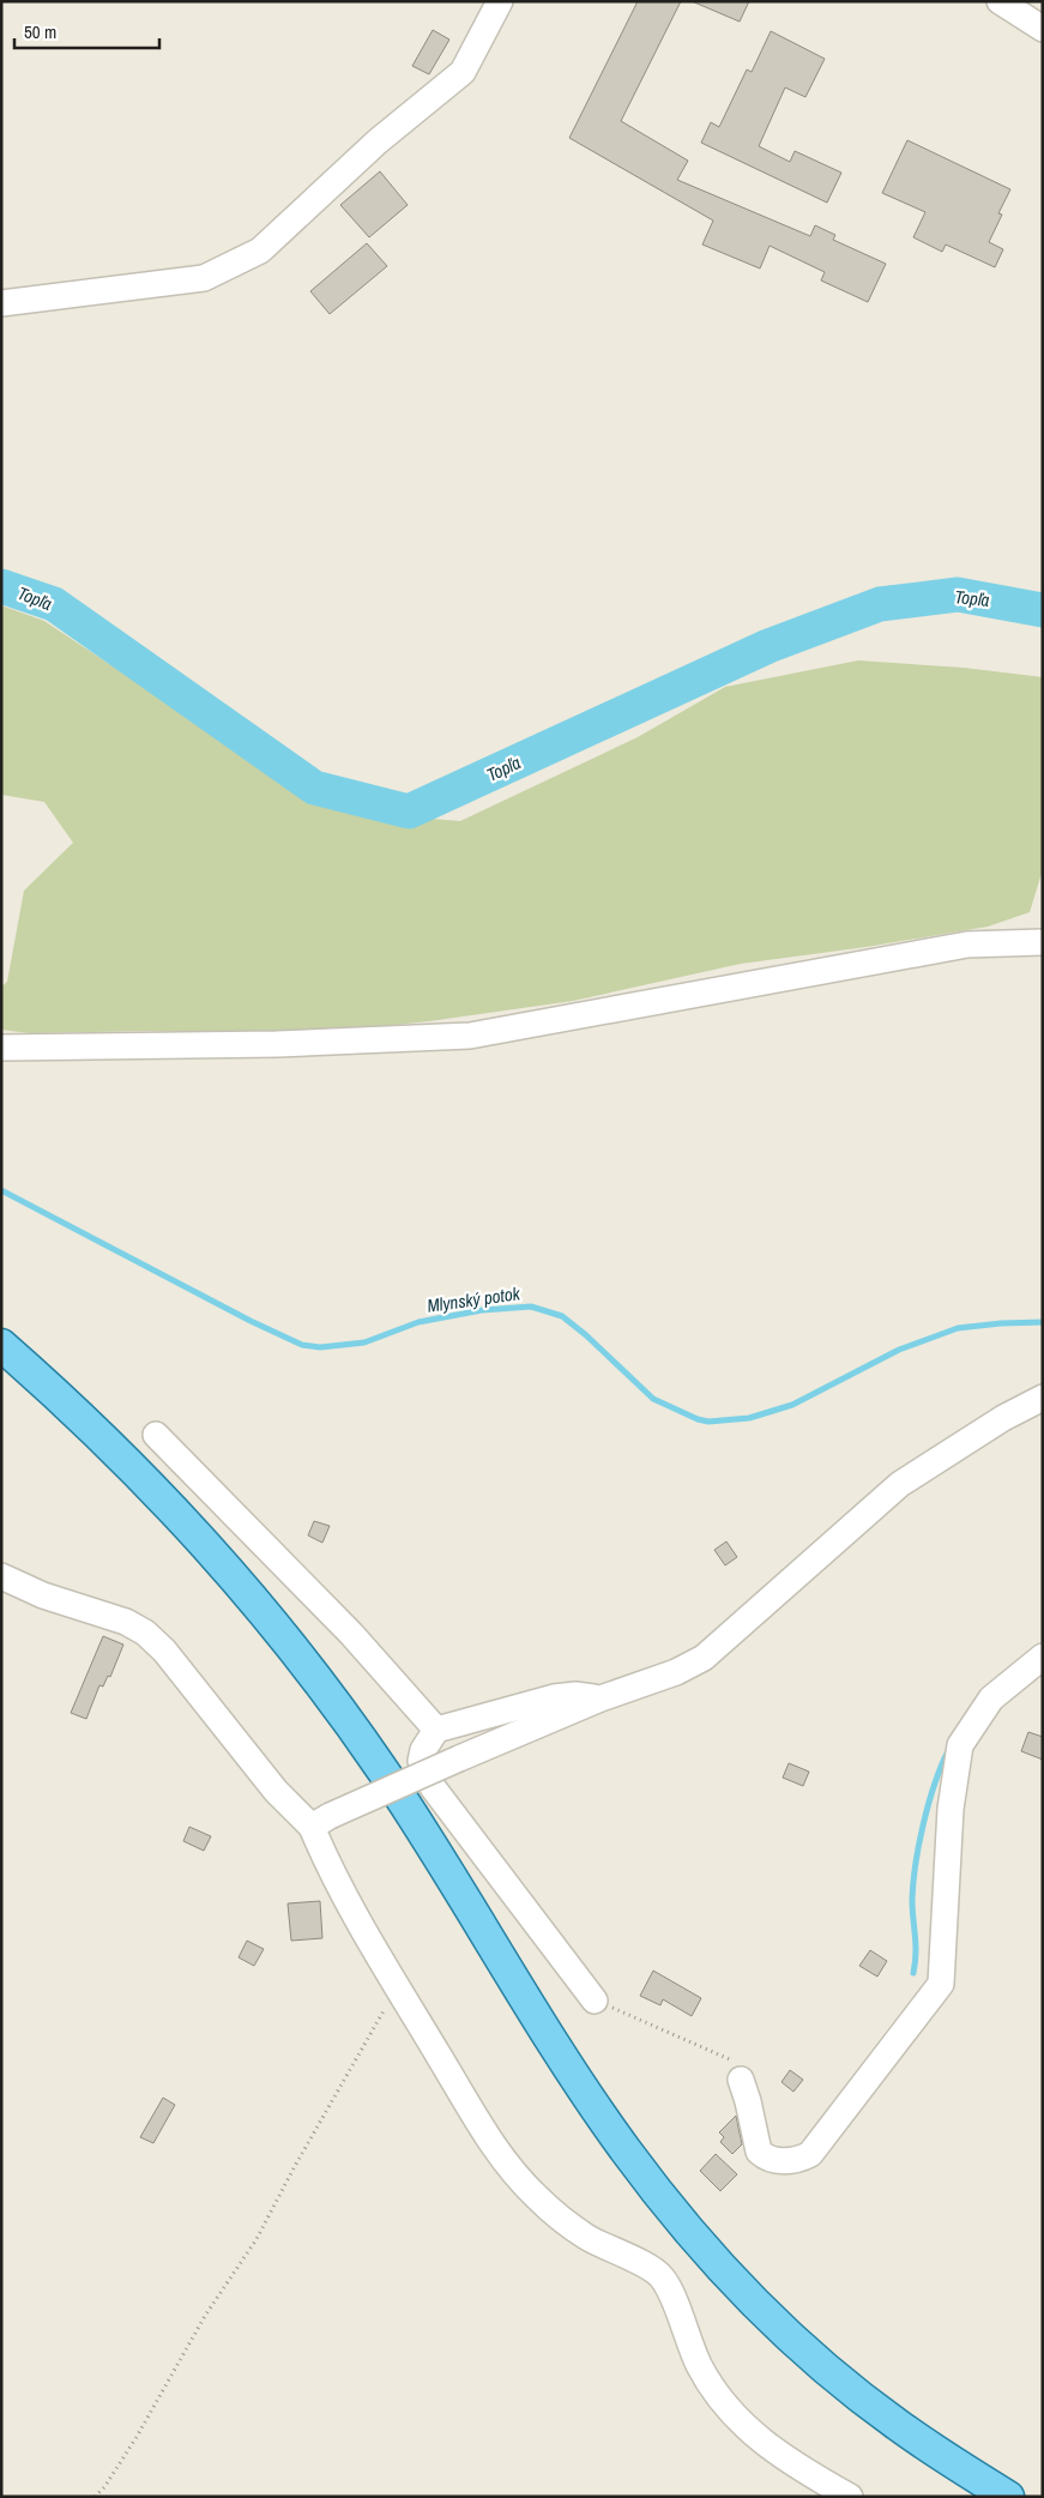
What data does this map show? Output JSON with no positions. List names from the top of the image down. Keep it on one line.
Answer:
{"water":["Topľa","Mlynský potok"],"scale_bar":"50 m"}
